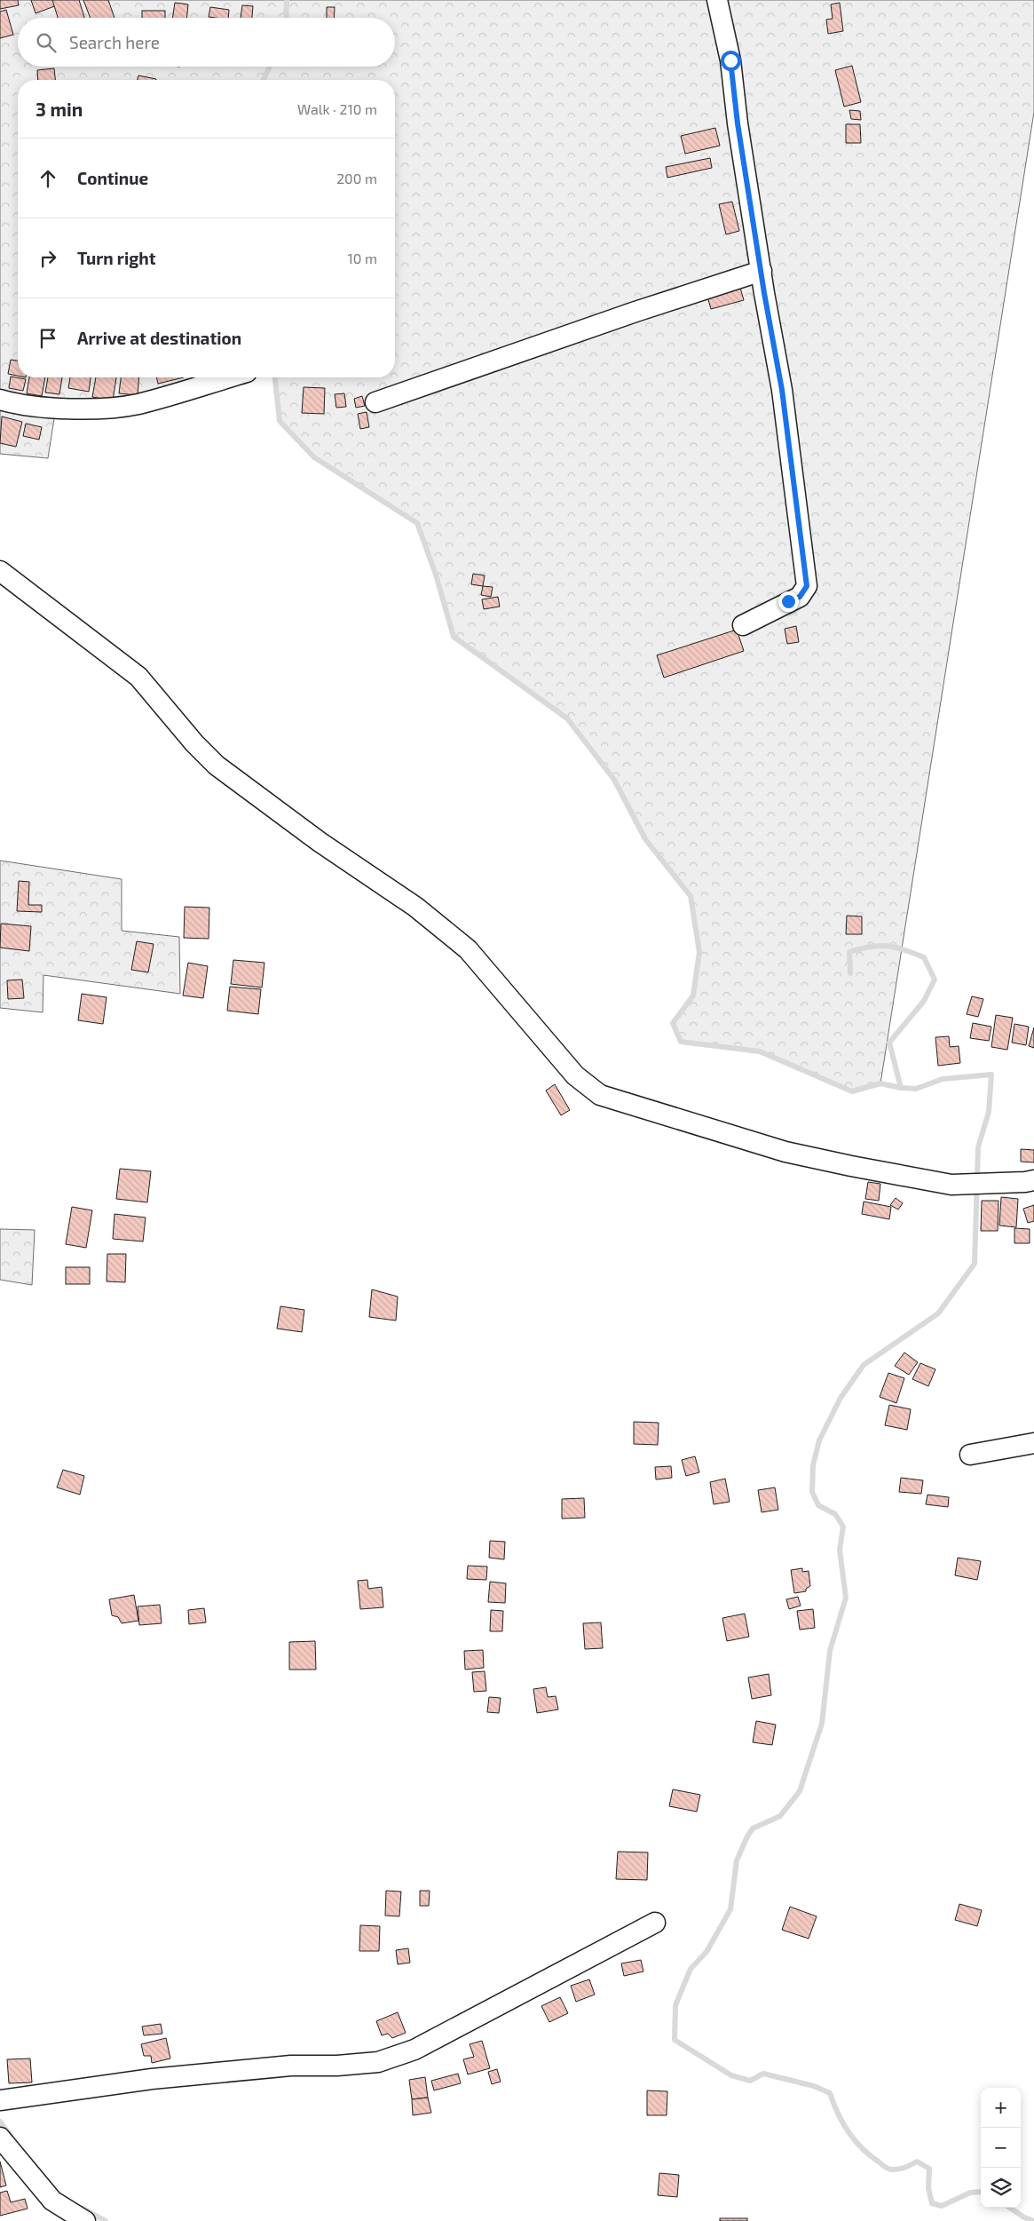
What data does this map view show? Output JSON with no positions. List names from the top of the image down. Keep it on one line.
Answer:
{"page":{"search":"Search here","heading":["3 min","Walk · 210 m"],"list":[["Continue","200 m"],["Turn right","10 m"],"Arrive at destination"],"map_buttons":["+","−"]}}
